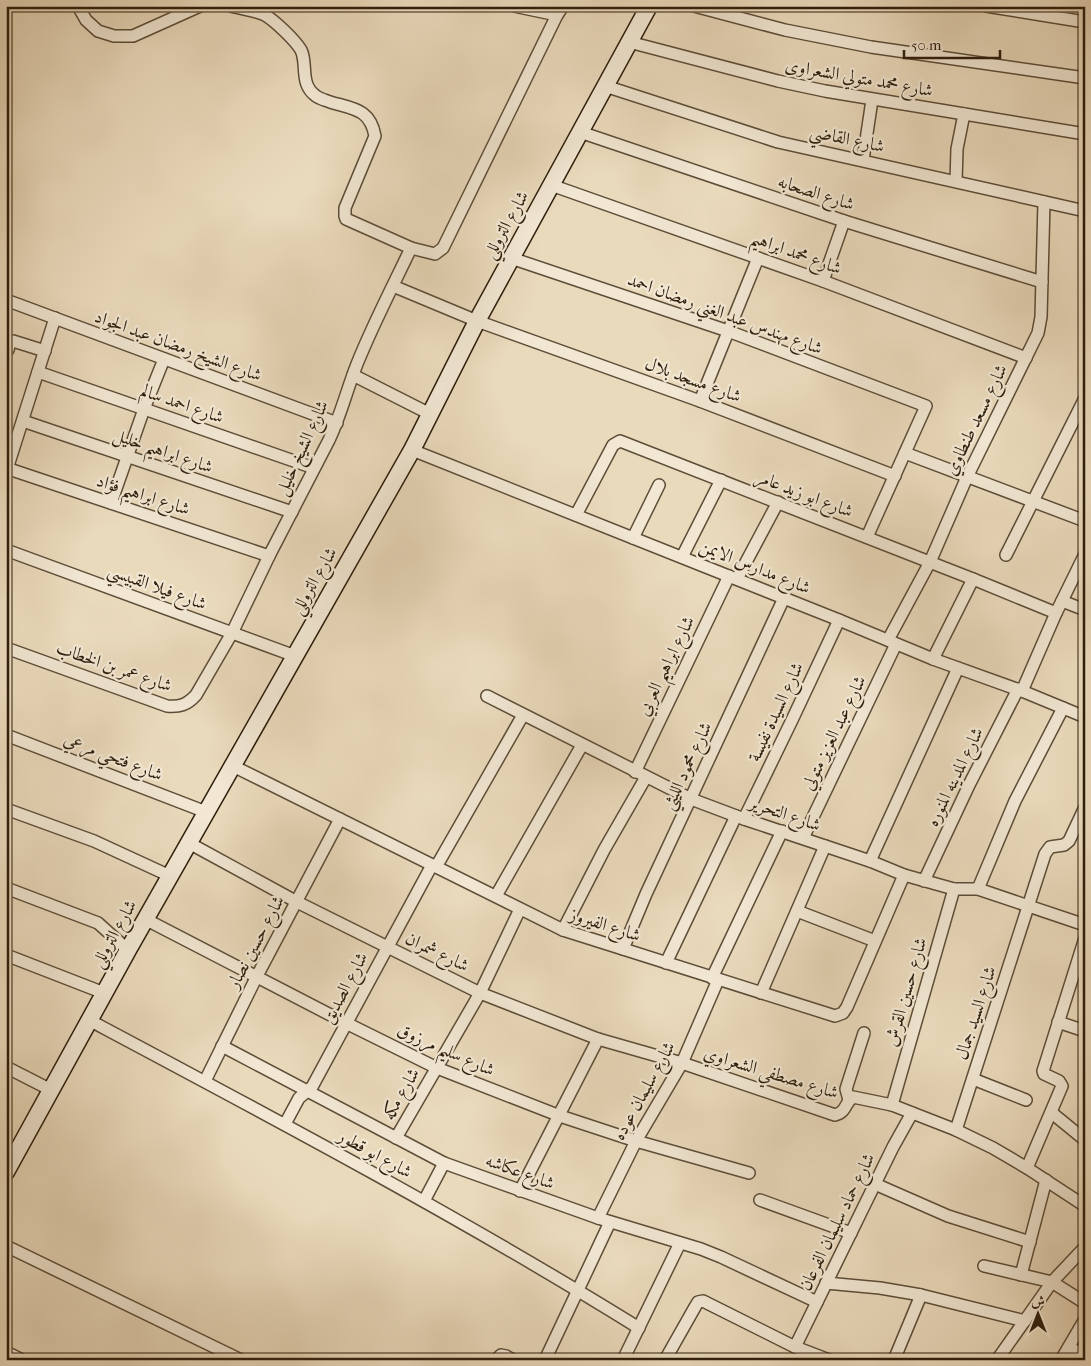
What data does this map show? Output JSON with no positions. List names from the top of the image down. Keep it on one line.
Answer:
{"streets":{"street":["شارع محمد متولي الشعراوى","شارع القاضي","شارع الصحابه","شارع التروللي","شارع محمد ابراهيم","شارع مهندس عبد الغني رمضان احمد","شارع الشيخ رمضان عبد الجواد","شارع مسجد بلال","شارع احمد سالم","شارع مسعد طنطاوي","شارع الشيخ خليل","شارع ابراهيم خليل","شارع ابو زيد عامر","شارع ابراهيم فؤاد","شارع مدارس الايمن","شارع فيلا القبيسي","شارع ابراهيم العربي","شارع عمر بن الخطاب","شارع السيدة نفيسة","شارع عبد العزيز متولي","شارع فتحي مرعي","شارع محمود الليثي","شارع المدينه المنوره","شارع التحرير","شارع الفيروز","شارع حسين نصار","شارع شمران","شارع الصديق","شارع حسين القرش","شارع السيد جمال","شارع سليم مرزوق","شارع مصطفي الشعراوي","شارع سليمان عوده","شارع مكه","شارع ابو قطور","شارع عكاشه","شارع حماد سليمان الفرعان"]},"crossings":[["شارع محمد متولي الشعراوى","شارع التروللي"],["شارع القاضي","شارع التروللي"],["شارع القاضي","شارع مسعد طنطاوي"],["شارع الصحابه","شارع التروللي"],["شارع الصحابه","شارع مسعد طنطاوي"],["شارع التروللي","شارع محمد ابراهيم"],["شارع التروللي","شارع مهندس عبد الغني رمضان احمد"],["شارع التروللي","شارع مسجد بلال"],["شارع التروللي","شارع مدارس الايمن"],["شارع التروللي","شارع فيلا القبيسي"],["شارع التروللي","شارع فتحي مرعي"],["شارع التروللي","شارع الفيروز"],["شارع التروللي","شارع شمران"],["شارع التروللي","شارع سليم مرزوق"],["شارع التروللي","شارع ابو قطور"],["شارع محمد ابراهيم","شارع مسعد طنطاوي"],["شارع الشيخ رمضان عبد الجواد","شارع الشيخ خليل"],["شارع مسجد بلال","شارع الشيخ خليل"],["شارع احمد سالم","شارع الشيخ خليل"],["شارع مسعد طنطاوي","شارع ابو زيد عامر"],["شارع مسعد طنطاوي","شارع مدارس الايمن"],["شارع مسعد طنطاوي","شارع عبد العزيز متولي"],["شارع الشيخ خليل","شارع ابراهيم خليل"],["شارع الشيخ خليل","شارع ابراهيم فؤاد"],["شارع الشيخ خليل","شارع فيلا القبيسي"],["شارع الشيخ خليل","شارع عمر بن الخطاب"],["شارع ابو زيد عامر","شارع مدارس الايمن"],["شارع ابو زيد عامر","شارع ابراهيم العربي"],["شارع ابو زيد عامر","شارع المدينه المنوره"],["شارع مدارس الايمن","شارع ابراهيم العربي"],["شارع مدارس الايمن","شارع السيدة نفيسة"],["شارع مدارس الايمن","شارع عبد العزيز متولي"],["شارع مدارس الايمن","شارع محمود الليثي"],["شارع مدارس الايمن","شارع المدينه المنوره"],["شارع فيلا القبيسي","شارع عمر بن الخطاب"],["شارع ابراهيم العربي","شارع التحرير"],["شارع ابراهيم العربي","شارع الفيروز"],["شارع السيدة نفيسة","شارع التحرير"],["شارع السيدة نفيسة","شارع الفيروز"],["شارع عبد العزيز متولي","شارع التحرير"],["شارع محمود الليثي","شارع التحرير"],["شارع محمود الليثي","شارع الفيروز"],["شارع المدينه المنوره","شارع التحرير"],["شارع التحرير","شارع الفيروز"],["شارع التحرير","شارع الصديق"],["شارع التحرير","شارع حسين القرش"],["شارع التحرير","شارع السيد جمال"],["شارع التحرير","شارع سليمان عوده"],["شارع الفيروز","شارع حسين نصار"],["شارع الفيروز","شارع الصديق"],["شارع الفيروز","شارع سليمان عوده"],["شارع الفيروز","شارع مكه"],["شارع حسين نصار","شارع شمران"],["شارع حسين نصار","شارع سليم مرزوق"],["شارع حسين نصار","شارع ابو قطور"],["شارع حسين نصار","شارع عكاشه"],["شارع شمران","شارع الصديق"],["شارع شمران","شارع مصطفي الشعراوي"],["شارع شمران","شارع سليمان عوده"],["شارع شمران","شارع مكه"],["شارع الصديق","شارع سليم مرزوق"],["شارع الصديق","شارع ابو قطور"],["شارع الصديق","شارع عكاشه"],["شارع حسين القرش","شارع مصطفي الشعراوي"],["شارع السيد جمال","شارع مصطفي الشعراوي"],["شارع سليم مرزوق","شارع سليمان عوده"],["شارع سليم مرزوق","شارع مكه"],["شارع مصطفي الشعراوي","شارع سليمان عوده"],["شارع مصطفي الشعراوي","شارع حماد سليمان الفرعان"],["شارع سليمان عوده","شارع عكاشه"],["شارع مكه","شارع عكاشه"],["شارع عكاشه","شارع حماد سليمان الفرعان"]],"scale_bar":"50 m","north":"top"}
